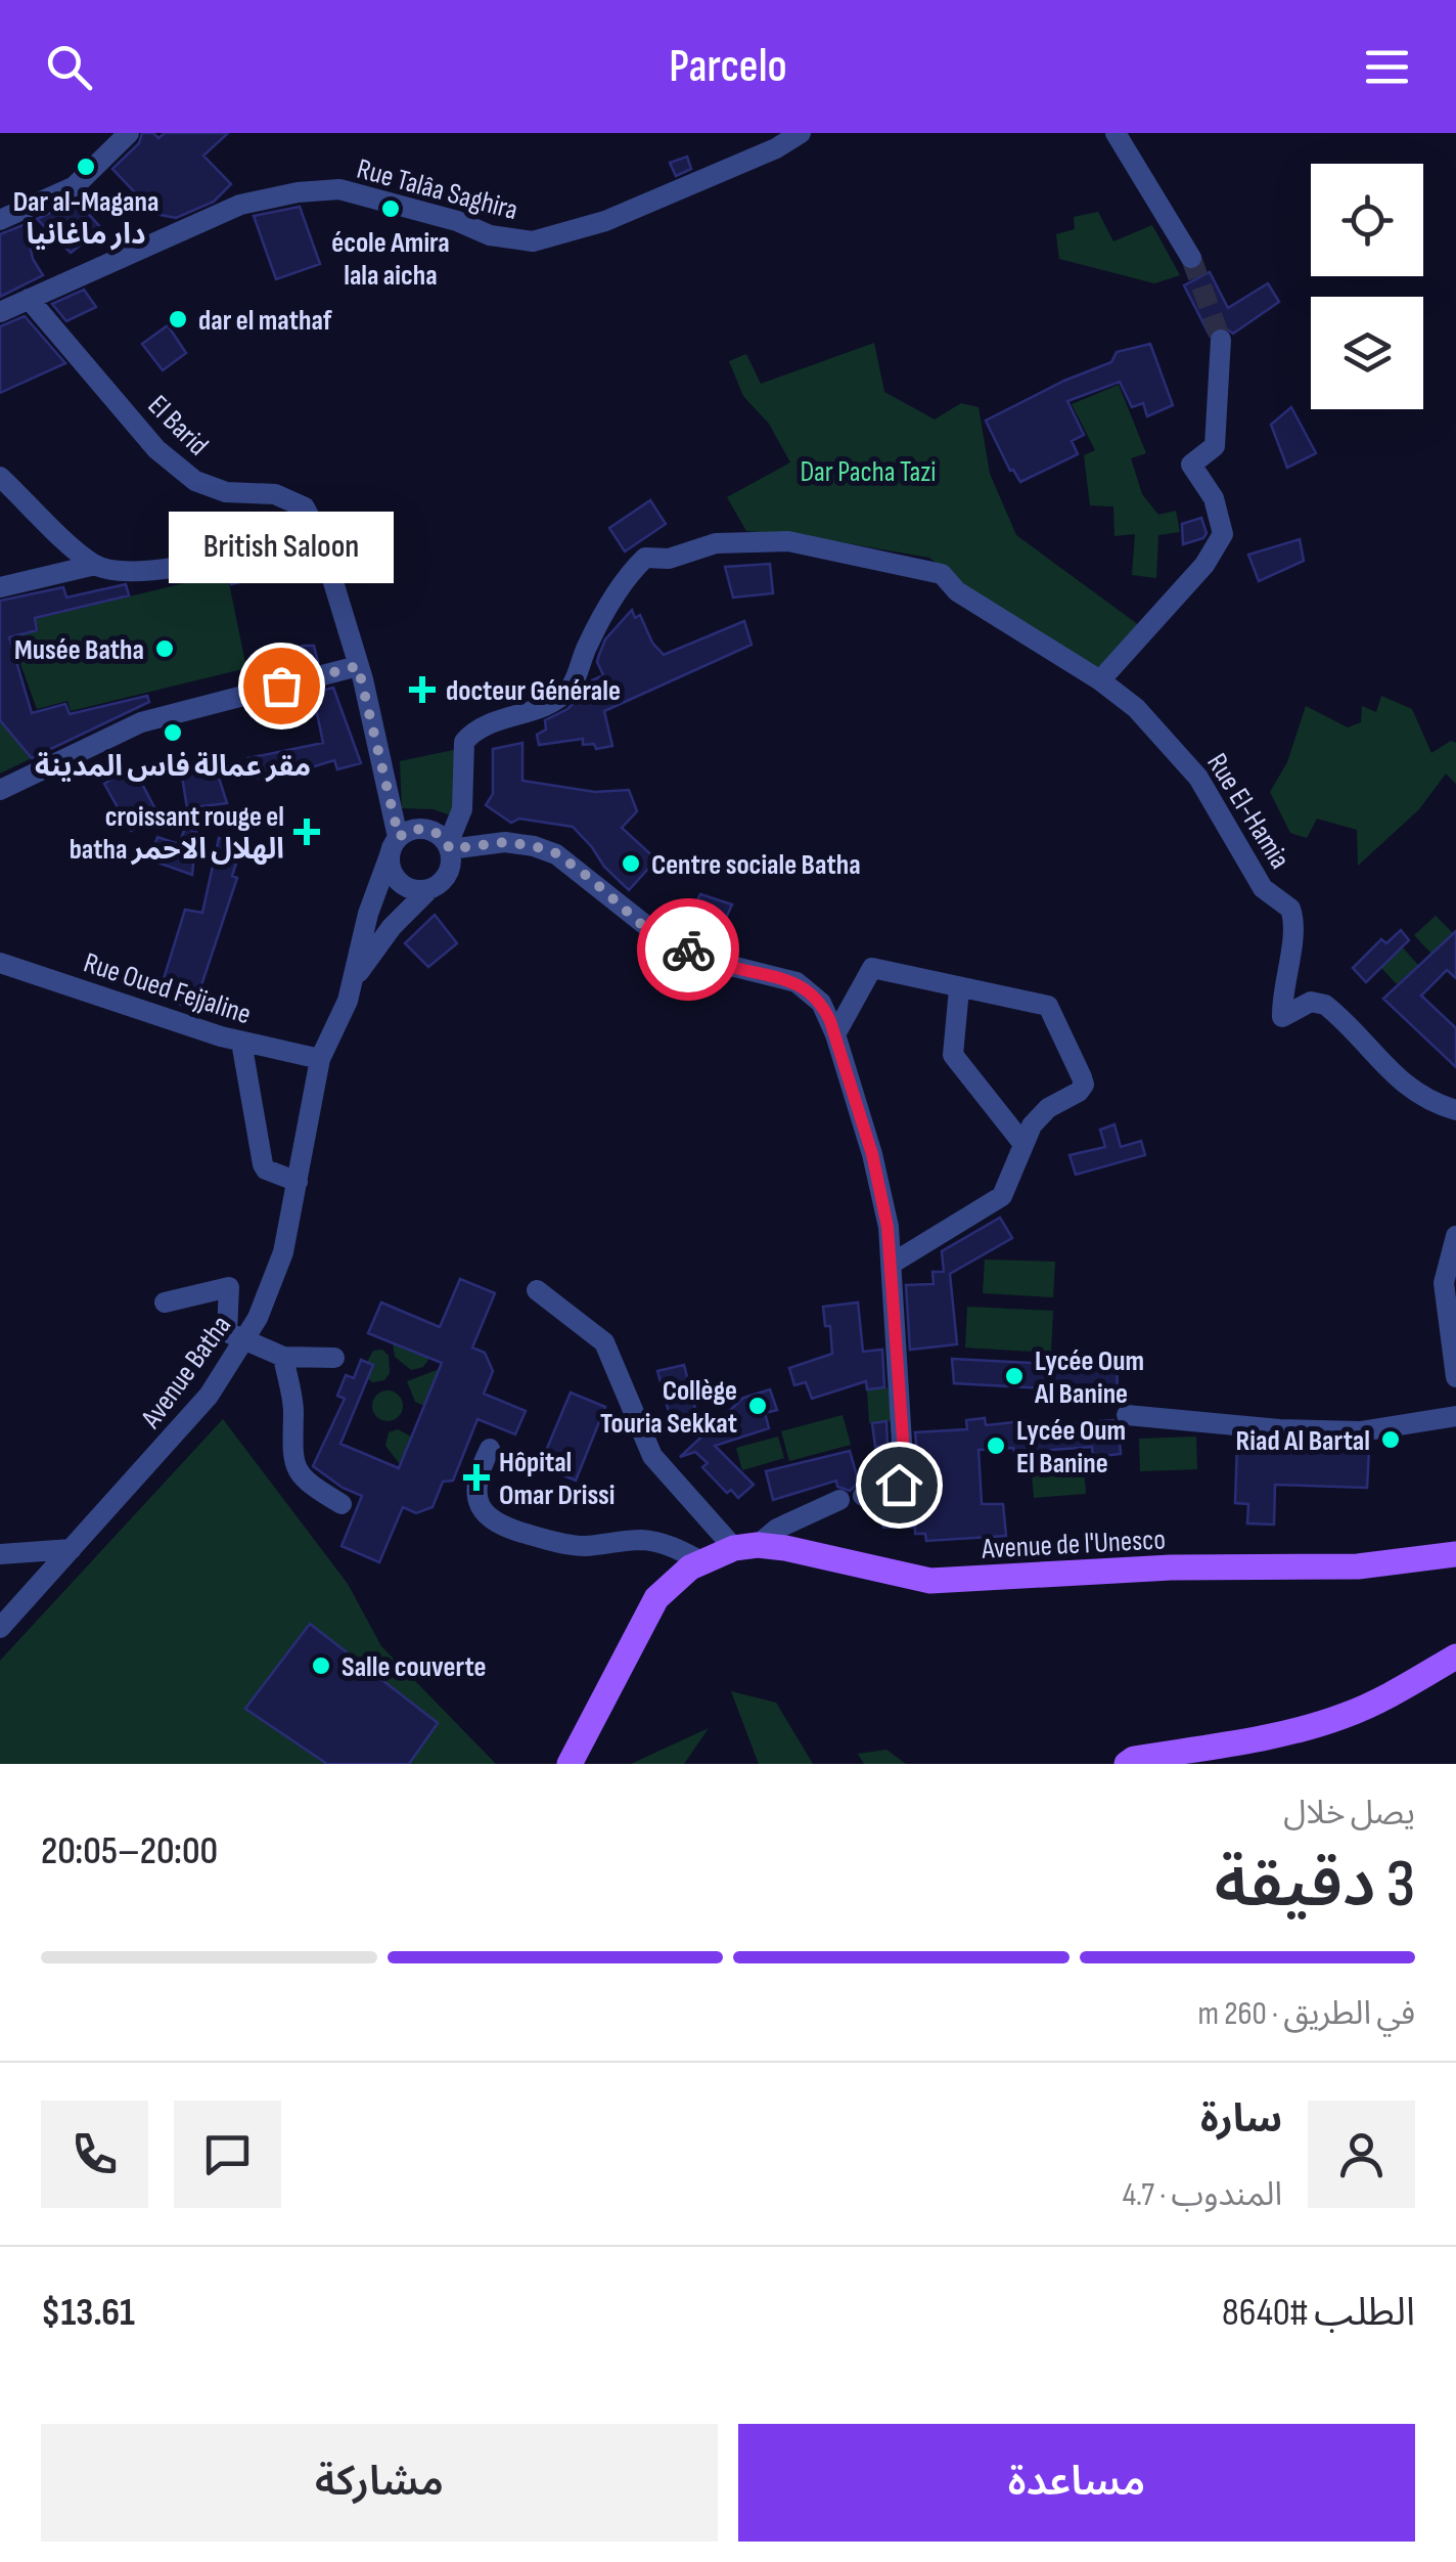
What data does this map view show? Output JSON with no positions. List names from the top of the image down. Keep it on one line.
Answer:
{"streets":{"main road":["Avenue de l'Unesco"],"street":["Rue Talâa Saghira","El Barid","Rue El-Hamia","Rue Oued Fejjaline","Avenue Batha"]},"crossings":[["Rue Talâa Saghira","El Barid"],["Rue Oued Fejjaline","Avenue Batha"]],"parks":["Dar Pacha Tazi"],"places":{"other":["Dar al-Magana دار ماغانيا","école Amira lala aicha","dar el mathaf","Musée Batha","British Saloon","مقر عمالة فاس المدينة","Centre sociale Batha","Lycée Oum Al Banine","Collège Touria Sekkat","Riad Al Bartal","Lycée Oum El Banine","Salle couverte"],"health":["docteur Générale","croissant rouge el batha الهلال الاحمر","Hôpital Omar Drissi"]},"page":{"header":"Parcelo","bubble":"British Saloon","heading":["3 دقيقة","يصل خلال","20:00–20:05"],"panel":["سارة","المندوب · 4.7","الطلب #8640","$13.61"],"bar":"في الطريق · 260 m","buttons":["مساعدة","مشاركة"]}}
